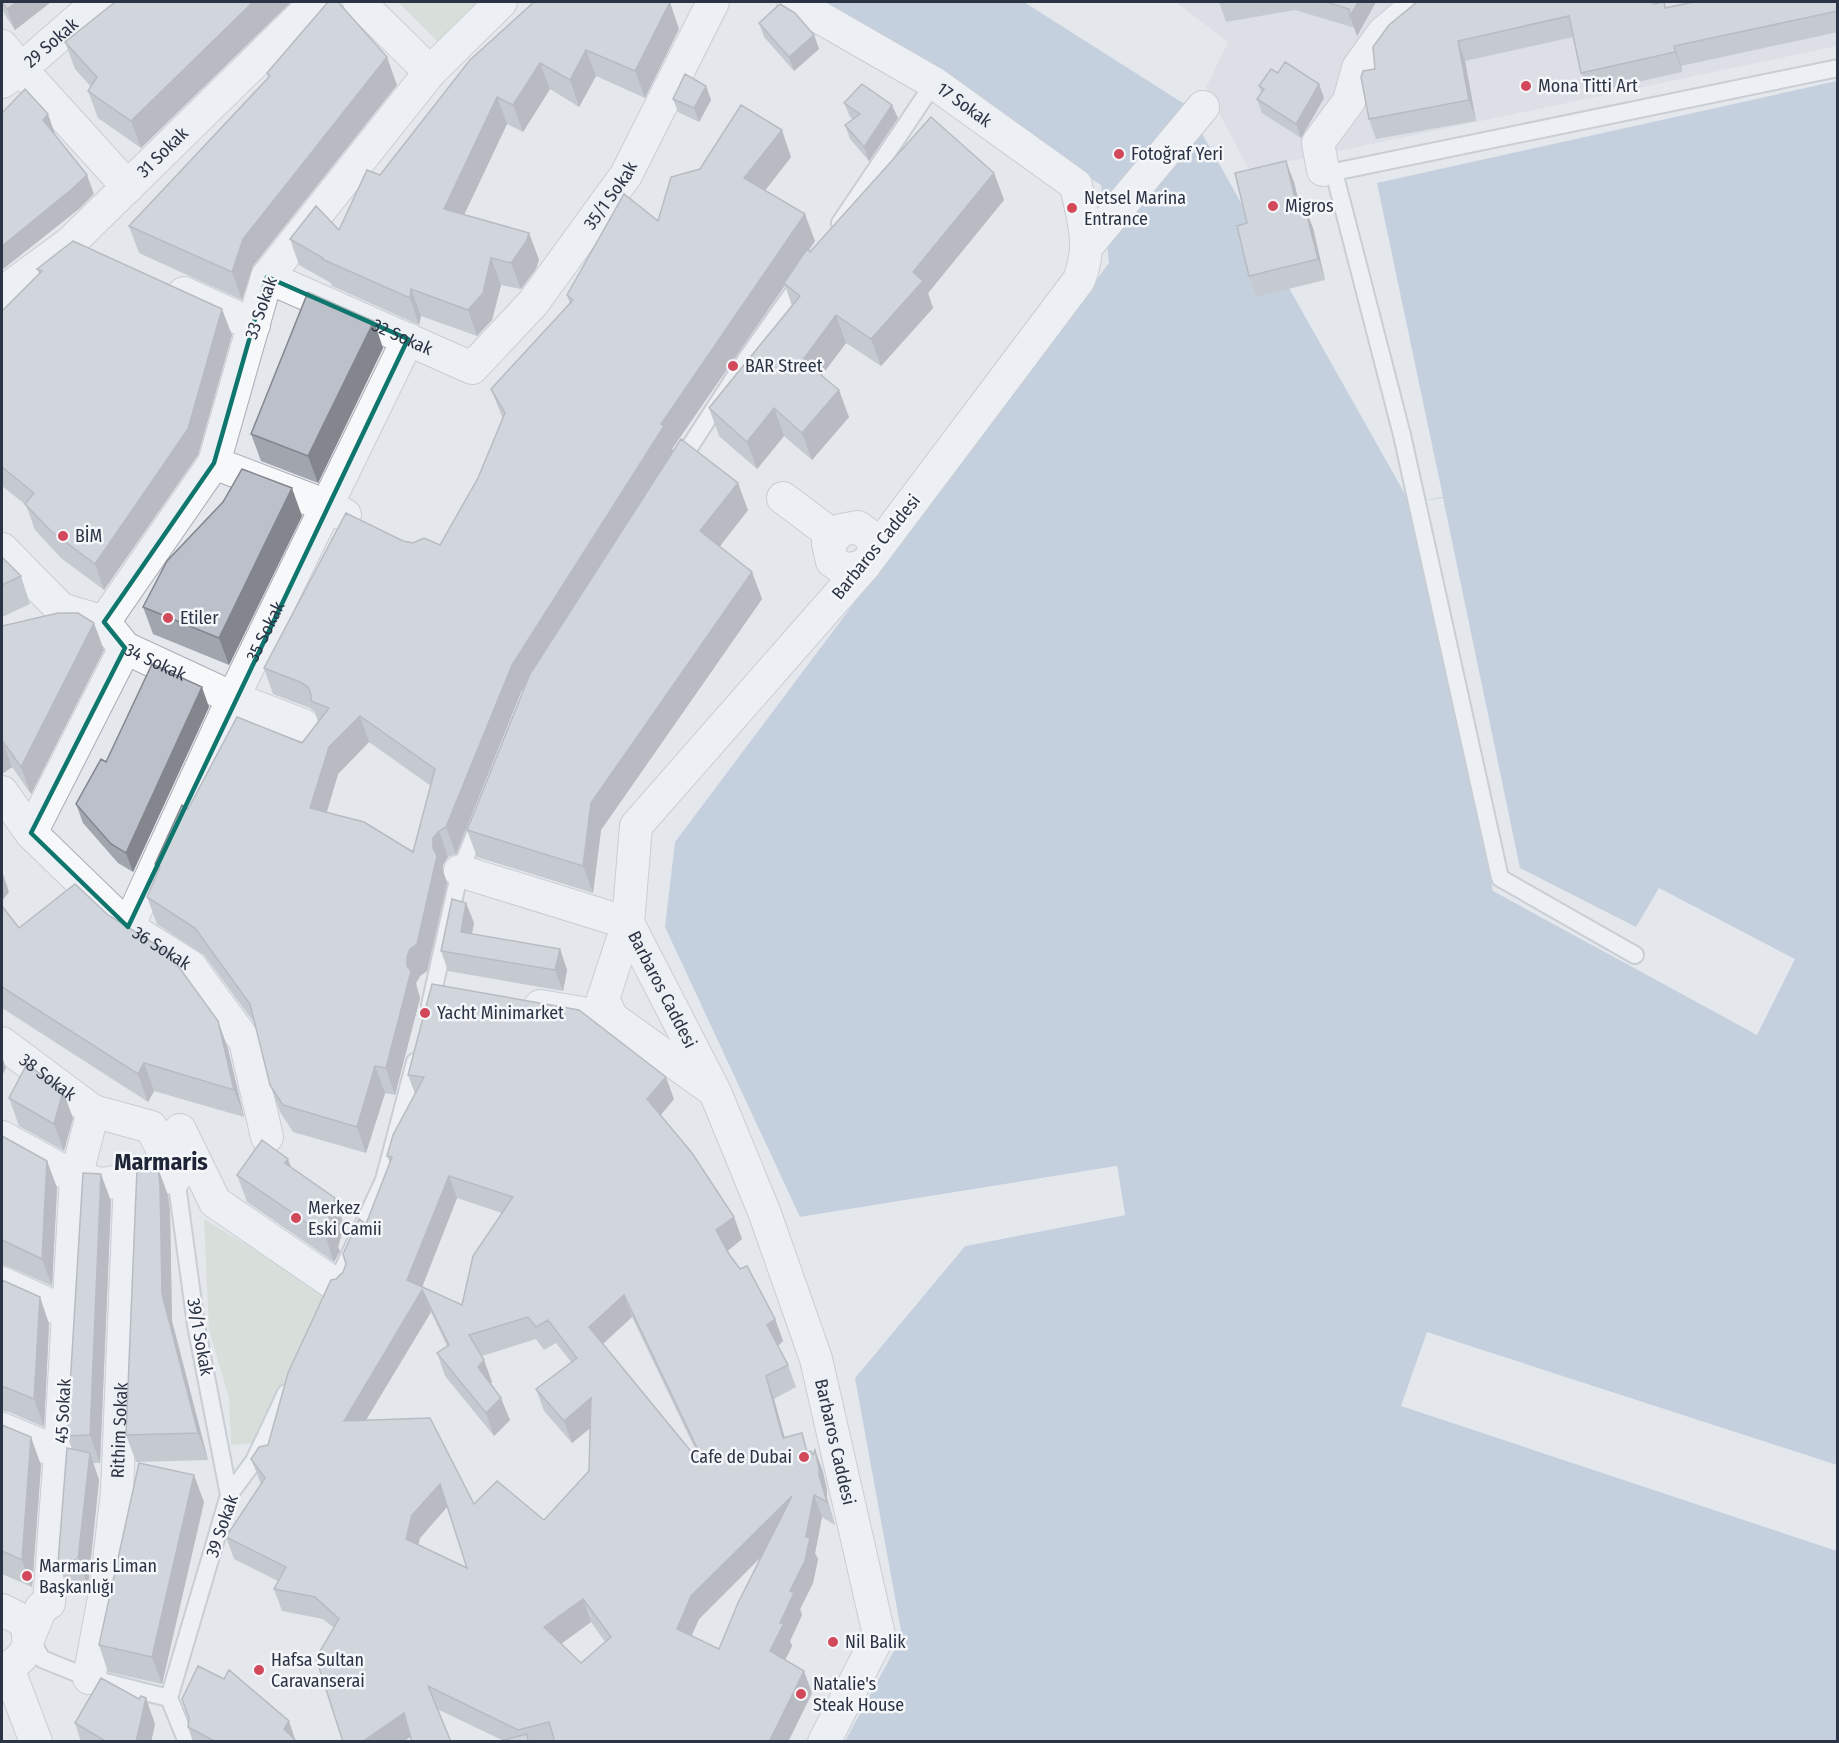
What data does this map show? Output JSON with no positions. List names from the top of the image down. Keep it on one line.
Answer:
{"streets":{"street":["29 Sokak","17 Sokak","31 Sokak","35/1 Sokak","33 Sokak","32 Sokak","Barbaros Caddesi","35 Sokak","34 Sokak","36 Sokak","38 Sokak","45 Sokak","Rithim Sokak"],"lane":["39/1 Sokak","39 Sokak"]},"crossings":[["17 Sokak","Barbaros Caddesi"],["35/1 Sokak","32 Sokak"],["33 Sokak","32 Sokak"],["33 Sokak","34 Sokak"],["32 Sokak","35 Sokak"],["35 Sokak","34 Sokak"],["35 Sokak","36 Sokak"],["38 Sokak","45 Sokak"],["39/1 Sokak","39 Sokak"]],"districts":["Marmaris"],"places":["Mona Titti Art","Fotoğraf Yeri","Migros","Netsel Marina Entrance","BAR Street","BİM","Etiler","Yacht Minimarket","Merkez Eski Camii","Cafe de Dubai","Marmaris Liman Başkanlığı","Nil Balik","Hafsa Sultan Caravanserai","Natalie's Steak House"]}
